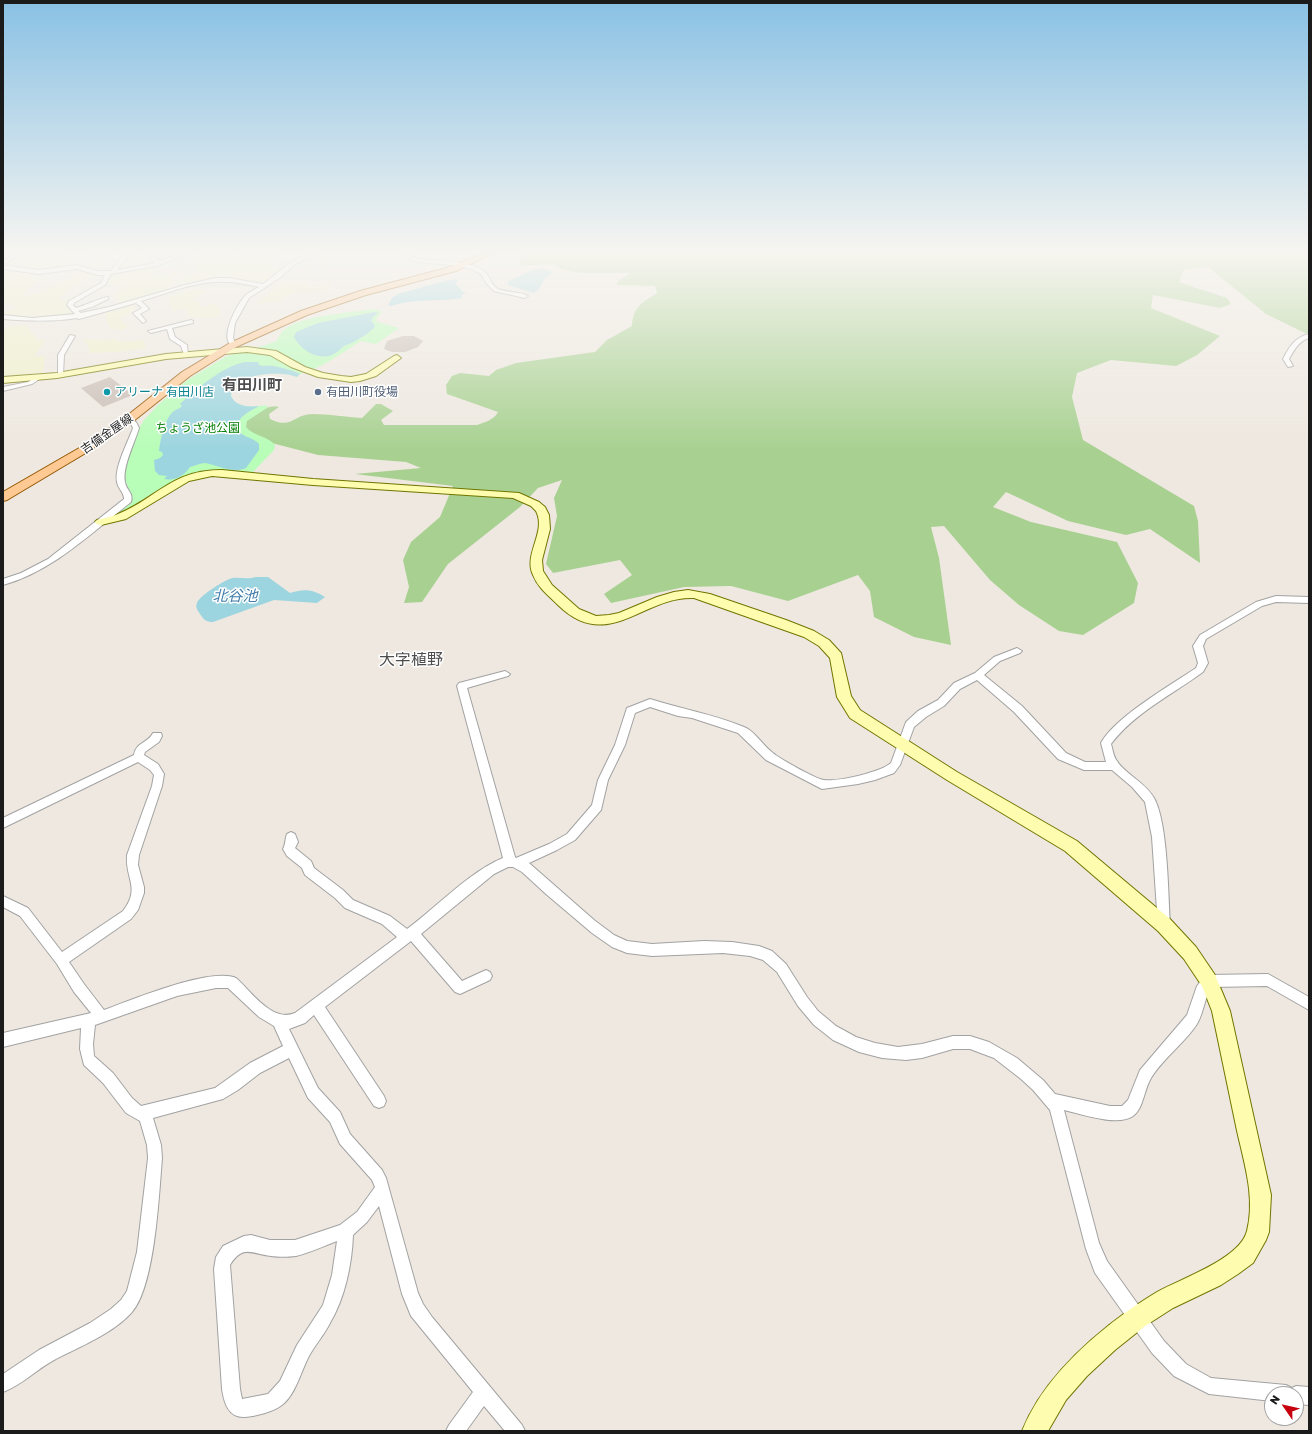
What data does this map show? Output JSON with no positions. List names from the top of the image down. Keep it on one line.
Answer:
{"streets":{"main road":["吉備金屋線"]},"districts":["有田川町","大字植野"],"water":["北谷池"],"parks":["ちょうざ池公園"],"places":["アリーナ 有田川店","有田川町役場"],"north":"top left"}
